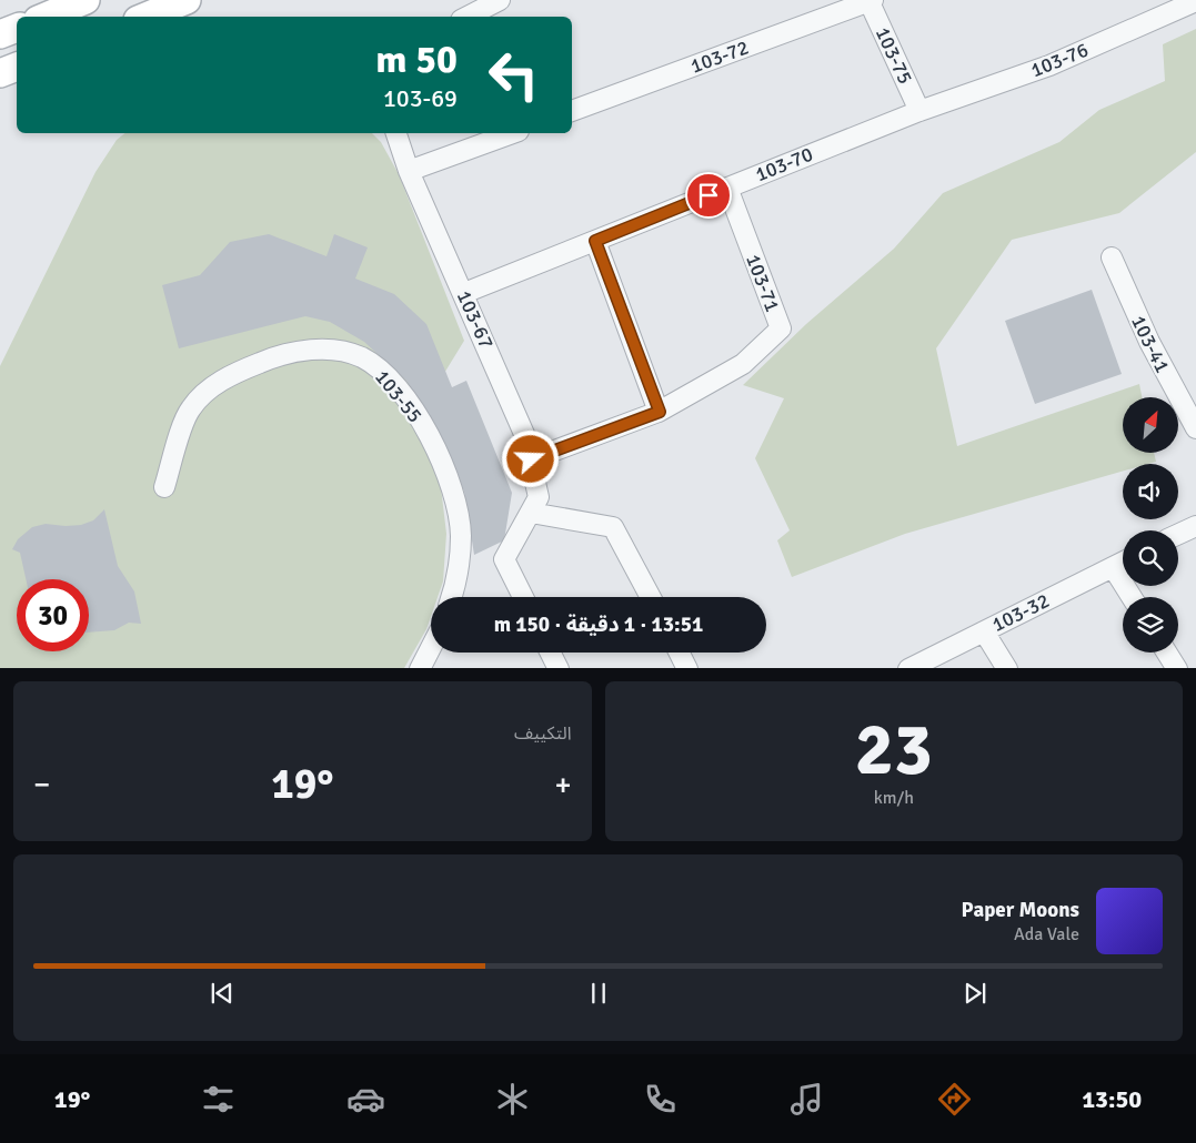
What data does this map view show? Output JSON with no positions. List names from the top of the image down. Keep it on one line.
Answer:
{"streets":{"street":["103-75","103-72","103-76","103-70","103-71","103-67","103-41","103-55","103-32"]},"crossings":[["103-75","103-72"],["103-75","103-76"],["103-75","103-70"],["103-76","103-70"],["103-70","103-71"],["103-70","103-67"]],"north":"top right","page":{"turn":["50 m","103-69"],"limit":"30","trip":"13:51 · 1 دقيقة · 150 m","tile":[["23","km/h"],"التكييف"],"heat":["−","19°","+"],"song":["Paper Moons","Ada Vale"],"tabs":["13:50","19°"]}}
